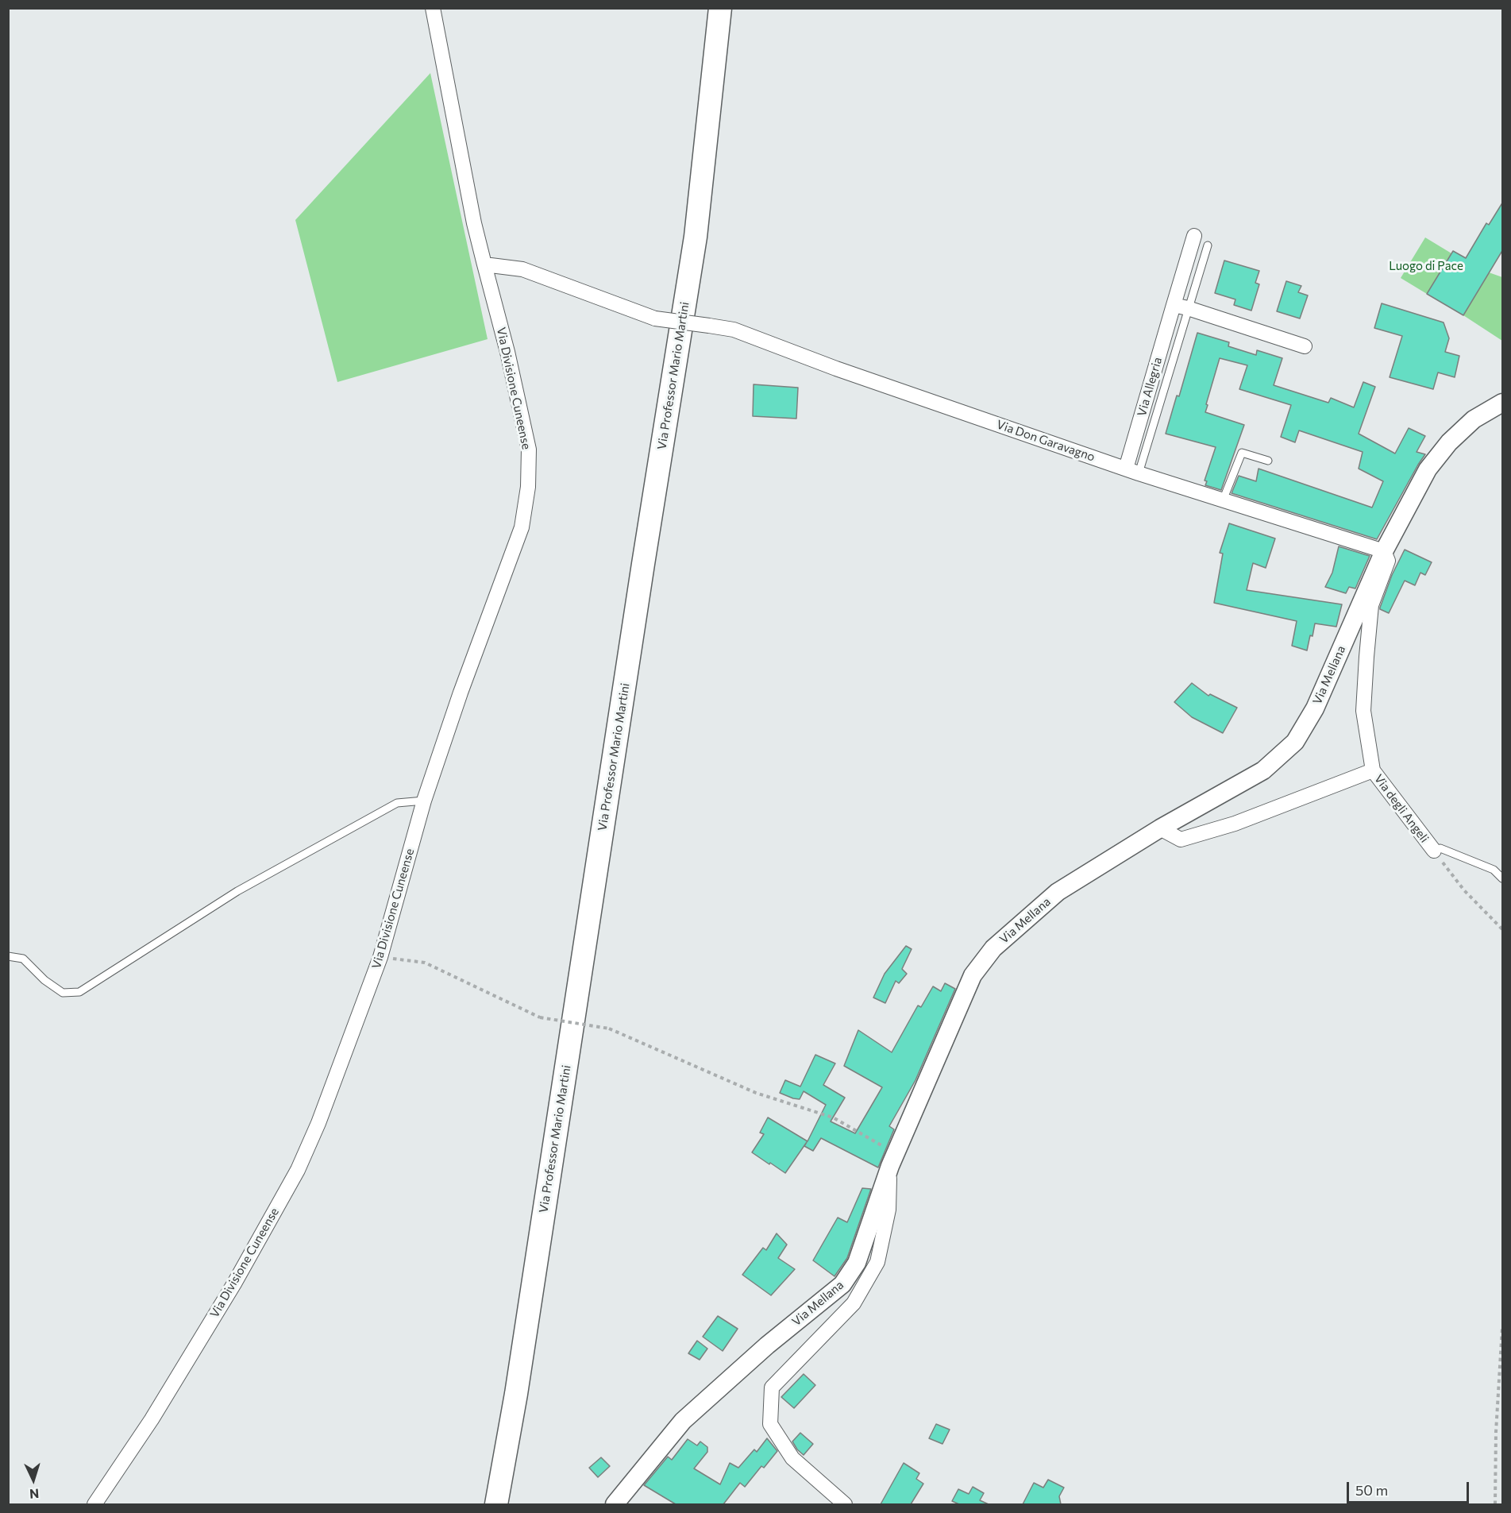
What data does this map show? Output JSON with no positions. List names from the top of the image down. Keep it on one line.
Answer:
{"streets":{"main road":["Via Professor Mario Martini"],"street":["Via Allegria","Via Divisione Cuneense","Via Don Garavagno","Via Mellana","Via degli Angeli"]},"crossings":[["Via Allegria","Via Don Garavagno"],["Via Divisione Cuneense","Via Don Garavagno"],["Via Don Garavagno","Via Mellana"],["Via Don Garavagno","Via degli Angeli"],["Via Mellana","Via degli Angeli"]],"parks":["Luogo di Pace"],"scale_bar":"50 m","north":"bottom"}
